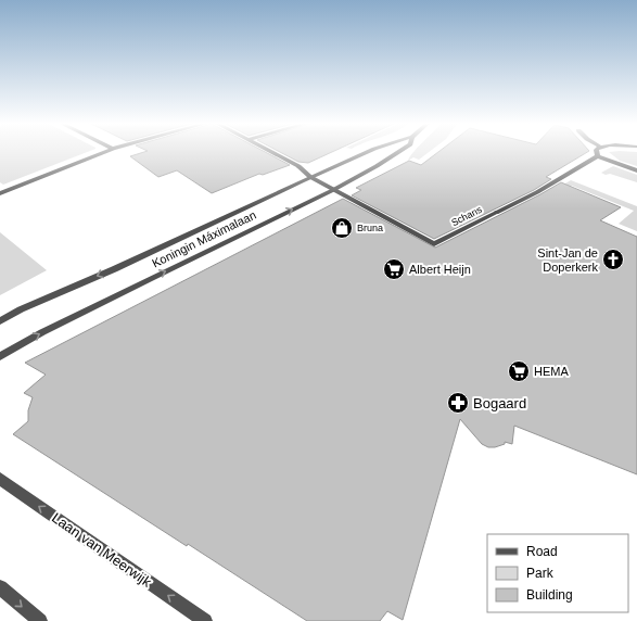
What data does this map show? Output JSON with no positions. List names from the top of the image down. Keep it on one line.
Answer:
{"streets":{"street":["Schans","Koningin Máximalaan","Laan van Meerwijk"]},"crossings":[["Schans","Koningin Máximalaan"]],"one_way":["Laan van Meerwijk"],"places":{"shop":["Bruna"],"church":["Sint-Jan de Doperkerk"],"supermarket":["Albert Heijn","HEMA"],"pharmacy":["Bogaard"]},"legend":["Road","Park","Building"]}
